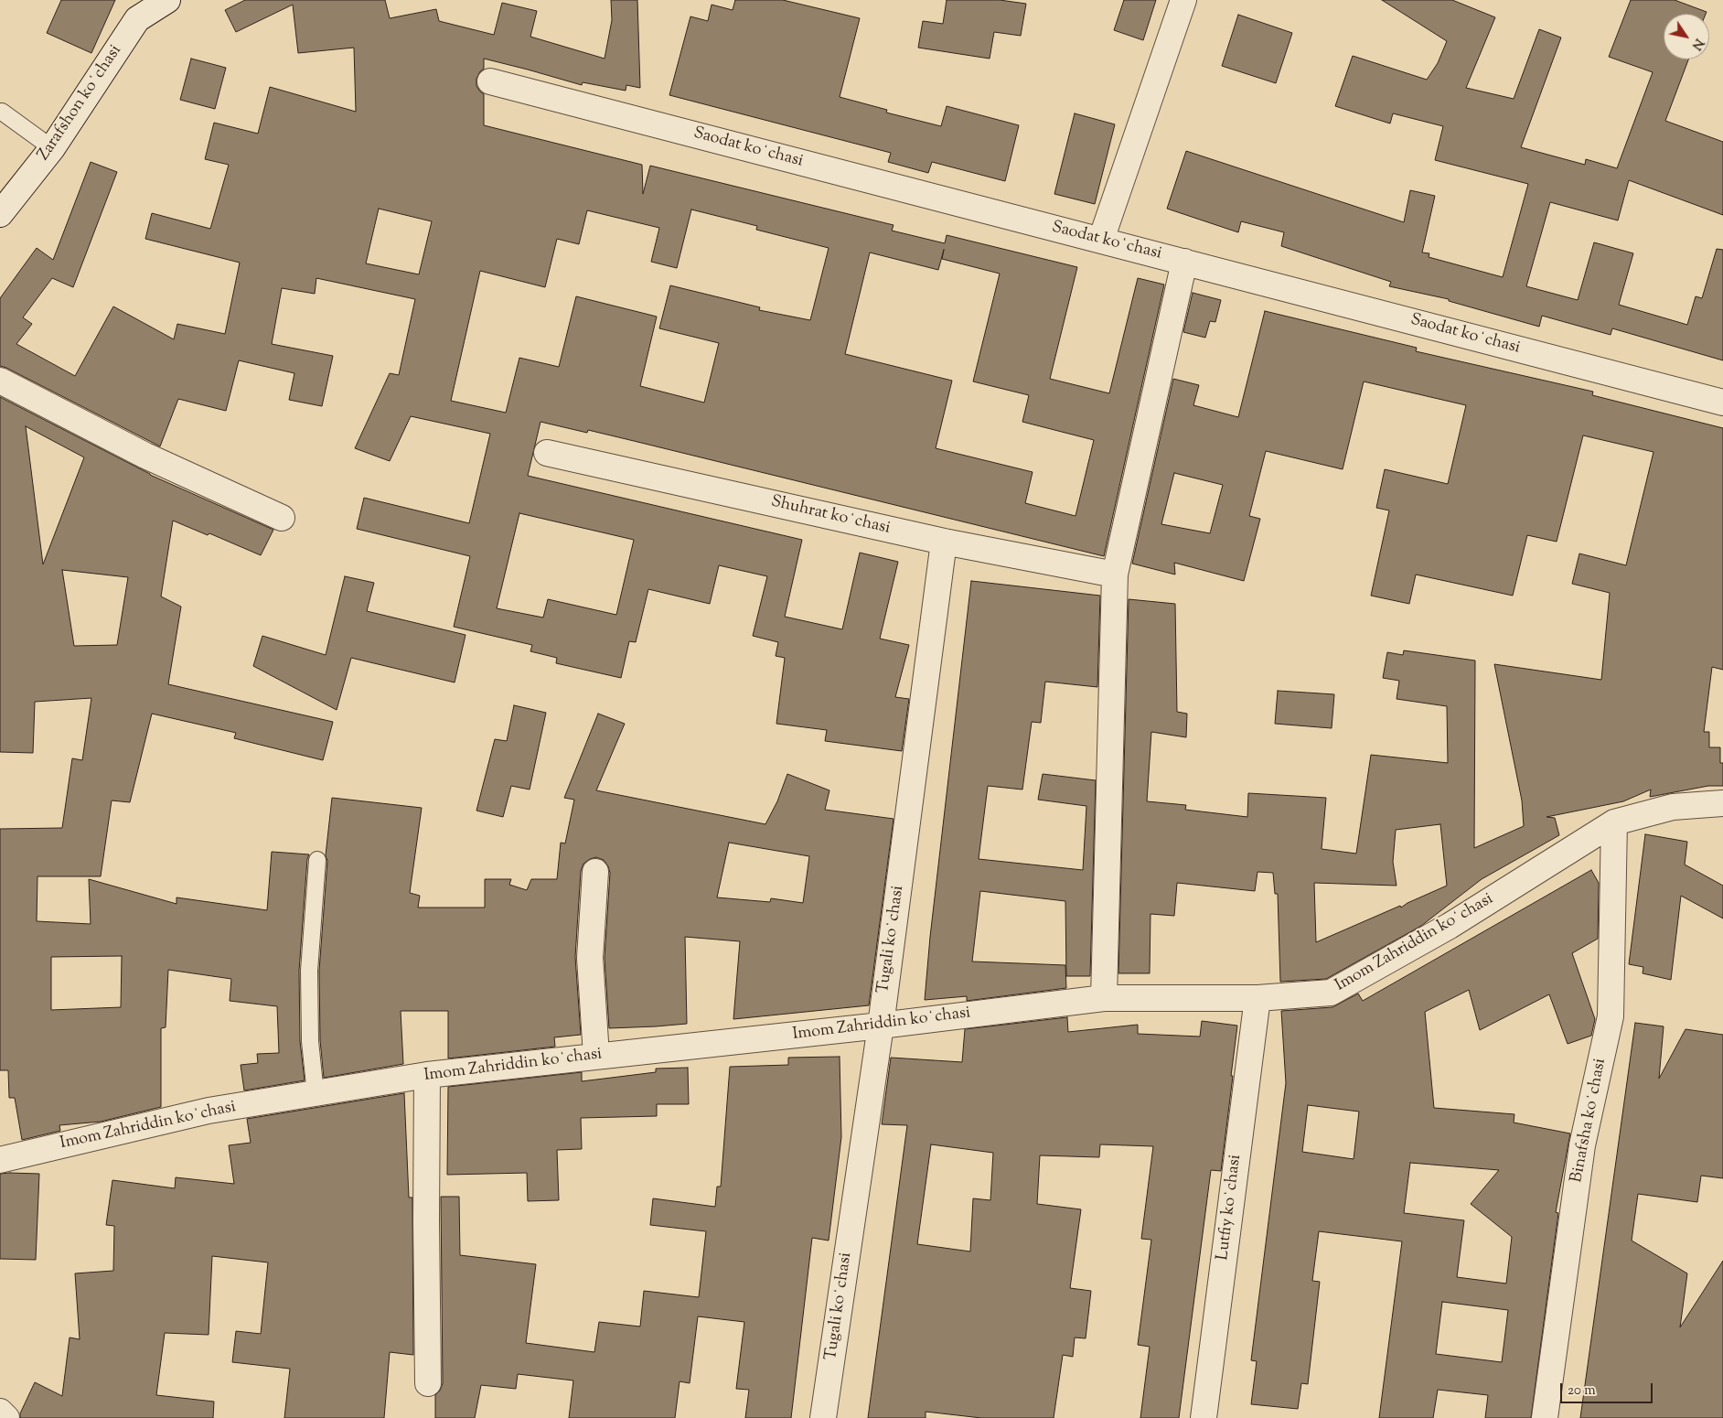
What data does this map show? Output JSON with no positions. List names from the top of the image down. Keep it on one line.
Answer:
{"streets":{"street":["Zarafshon koʻchasi","Saodat koʻchasi","Shuhrat koʻchasi","Tugali koʻchasi","Imom Zahriddin koʻchasi","Binafsha koʻchasi","Lutfiy koʻchasi"]},"crossings":[["Shuhrat koʻchasi","Tugali koʻchasi"],["Tugali koʻchasi","Imom Zahriddin koʻchasi"],["Imom Zahriddin koʻchasi","Binafsha koʻchasi"],["Imom Zahriddin koʻchasi","Lutfiy koʻchasi"]],"scale_bar":"20 m","north":"bottom right"}
